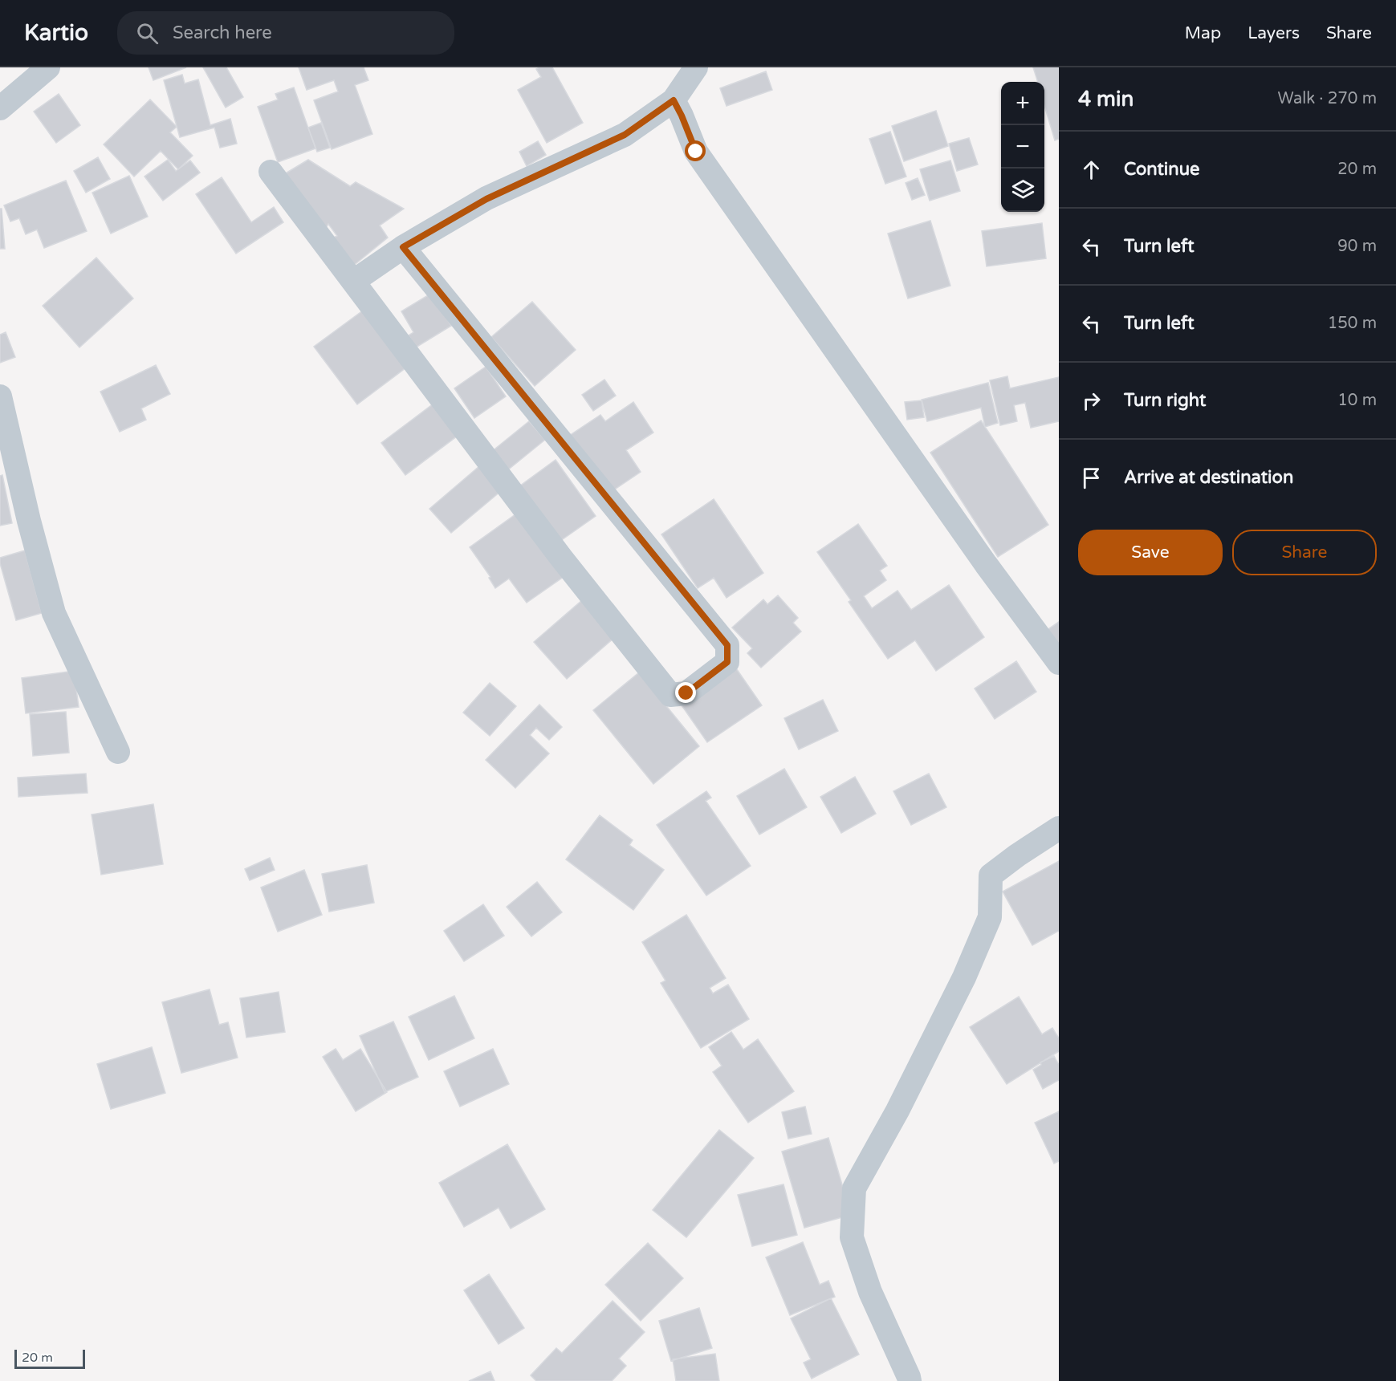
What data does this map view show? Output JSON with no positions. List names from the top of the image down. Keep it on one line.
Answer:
{"scale_bar":"20 m","page":{"header":"Kartio","search":"Search here","nav":["Map","Layers","Share"],"heading":["4 min","Walk · 270 m"],"map_buttons":["+","−"],"list":[["Continue","20 m"],["Turn left","90 m"],["Turn left","150 m"],["Turn right","10 m"],"Arrive at destination"],"buttons":["Save","Share"],"scale":"20 m"}}
